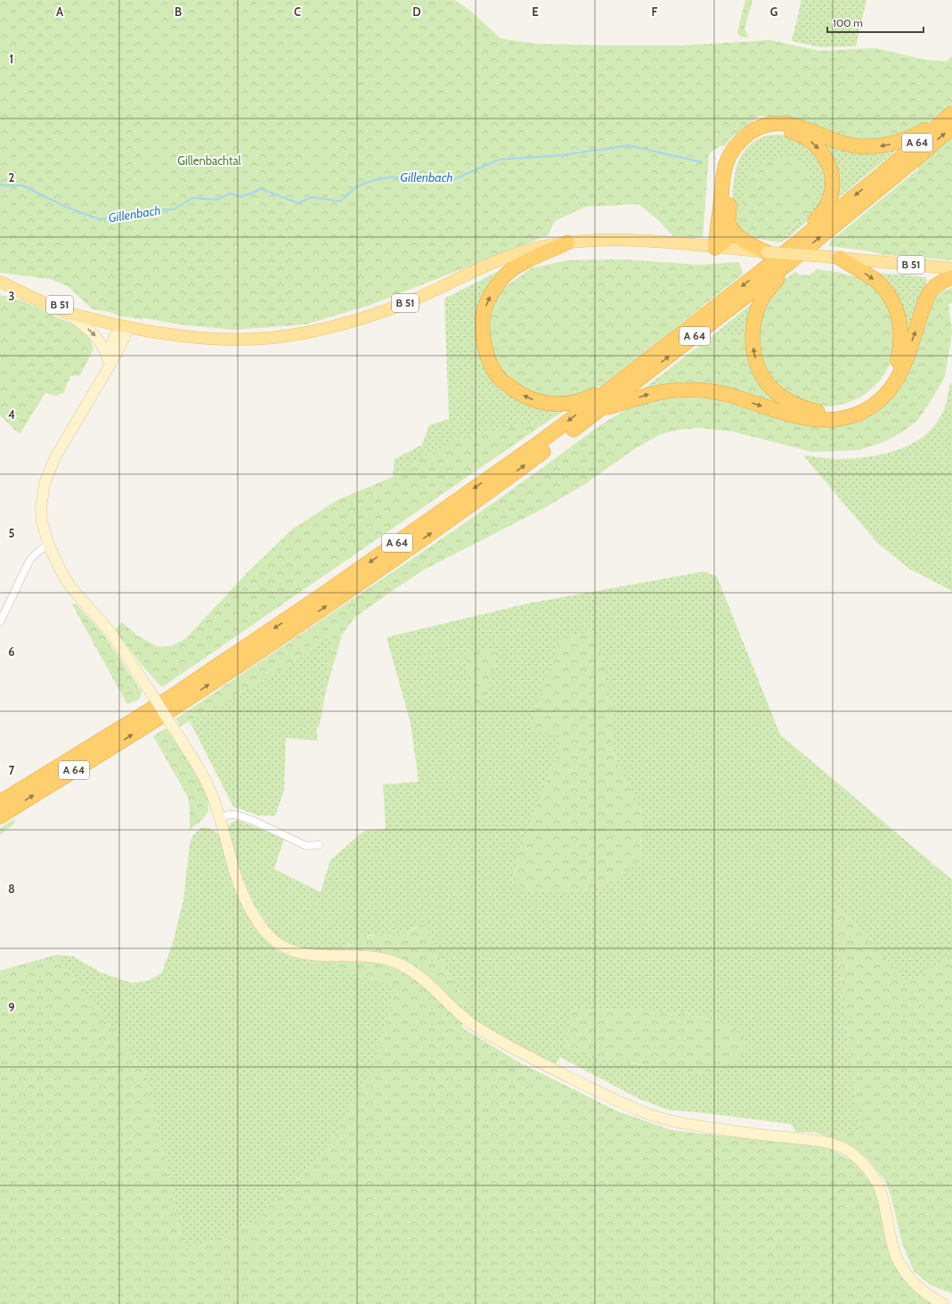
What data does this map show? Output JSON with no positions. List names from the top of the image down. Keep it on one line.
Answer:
{"streets":{"highway":["A 64"],"main road":["B 51"]},"crossings":[["A 64","B 51"]],"water":["Gillenbach"],"parks":["Gillenbachtal"],"scale_bar":"100 m","grid":{"columns":["A","B","C","D","E","F","G"],"rows":["1","2","3","4","5","6","7","8","9"]}}
